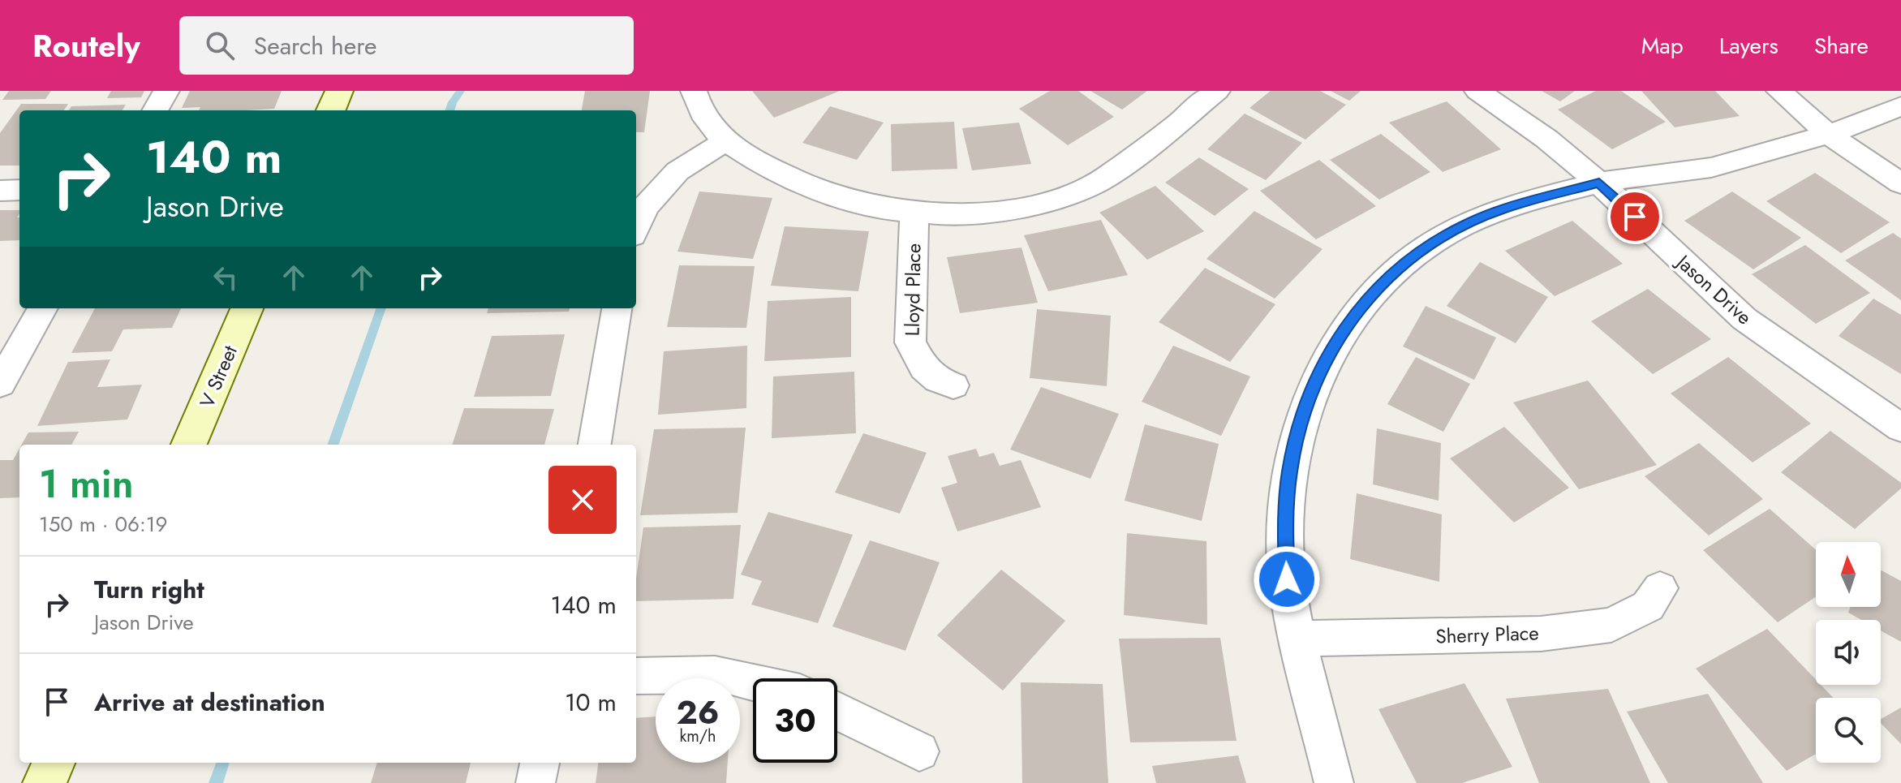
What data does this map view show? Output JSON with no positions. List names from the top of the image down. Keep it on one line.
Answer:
{"streets":{"street":["Lloyd Place","Jason Drive","V Street","Sherry Place"]},"north":"top","page":{"header":"Routely","search":"Search here","nav":["Map","Layers","Share"],"turn":["140 m","Jason Drive"],"heading":["1 min","150 m · 06:19"],"list":[{"name":"Turn right","note":"Jason Drive","value":"140 m"},{"name":"Arrive at destination","value":"10 m"}],"speed":"26 km/h","limit":"30"}}
